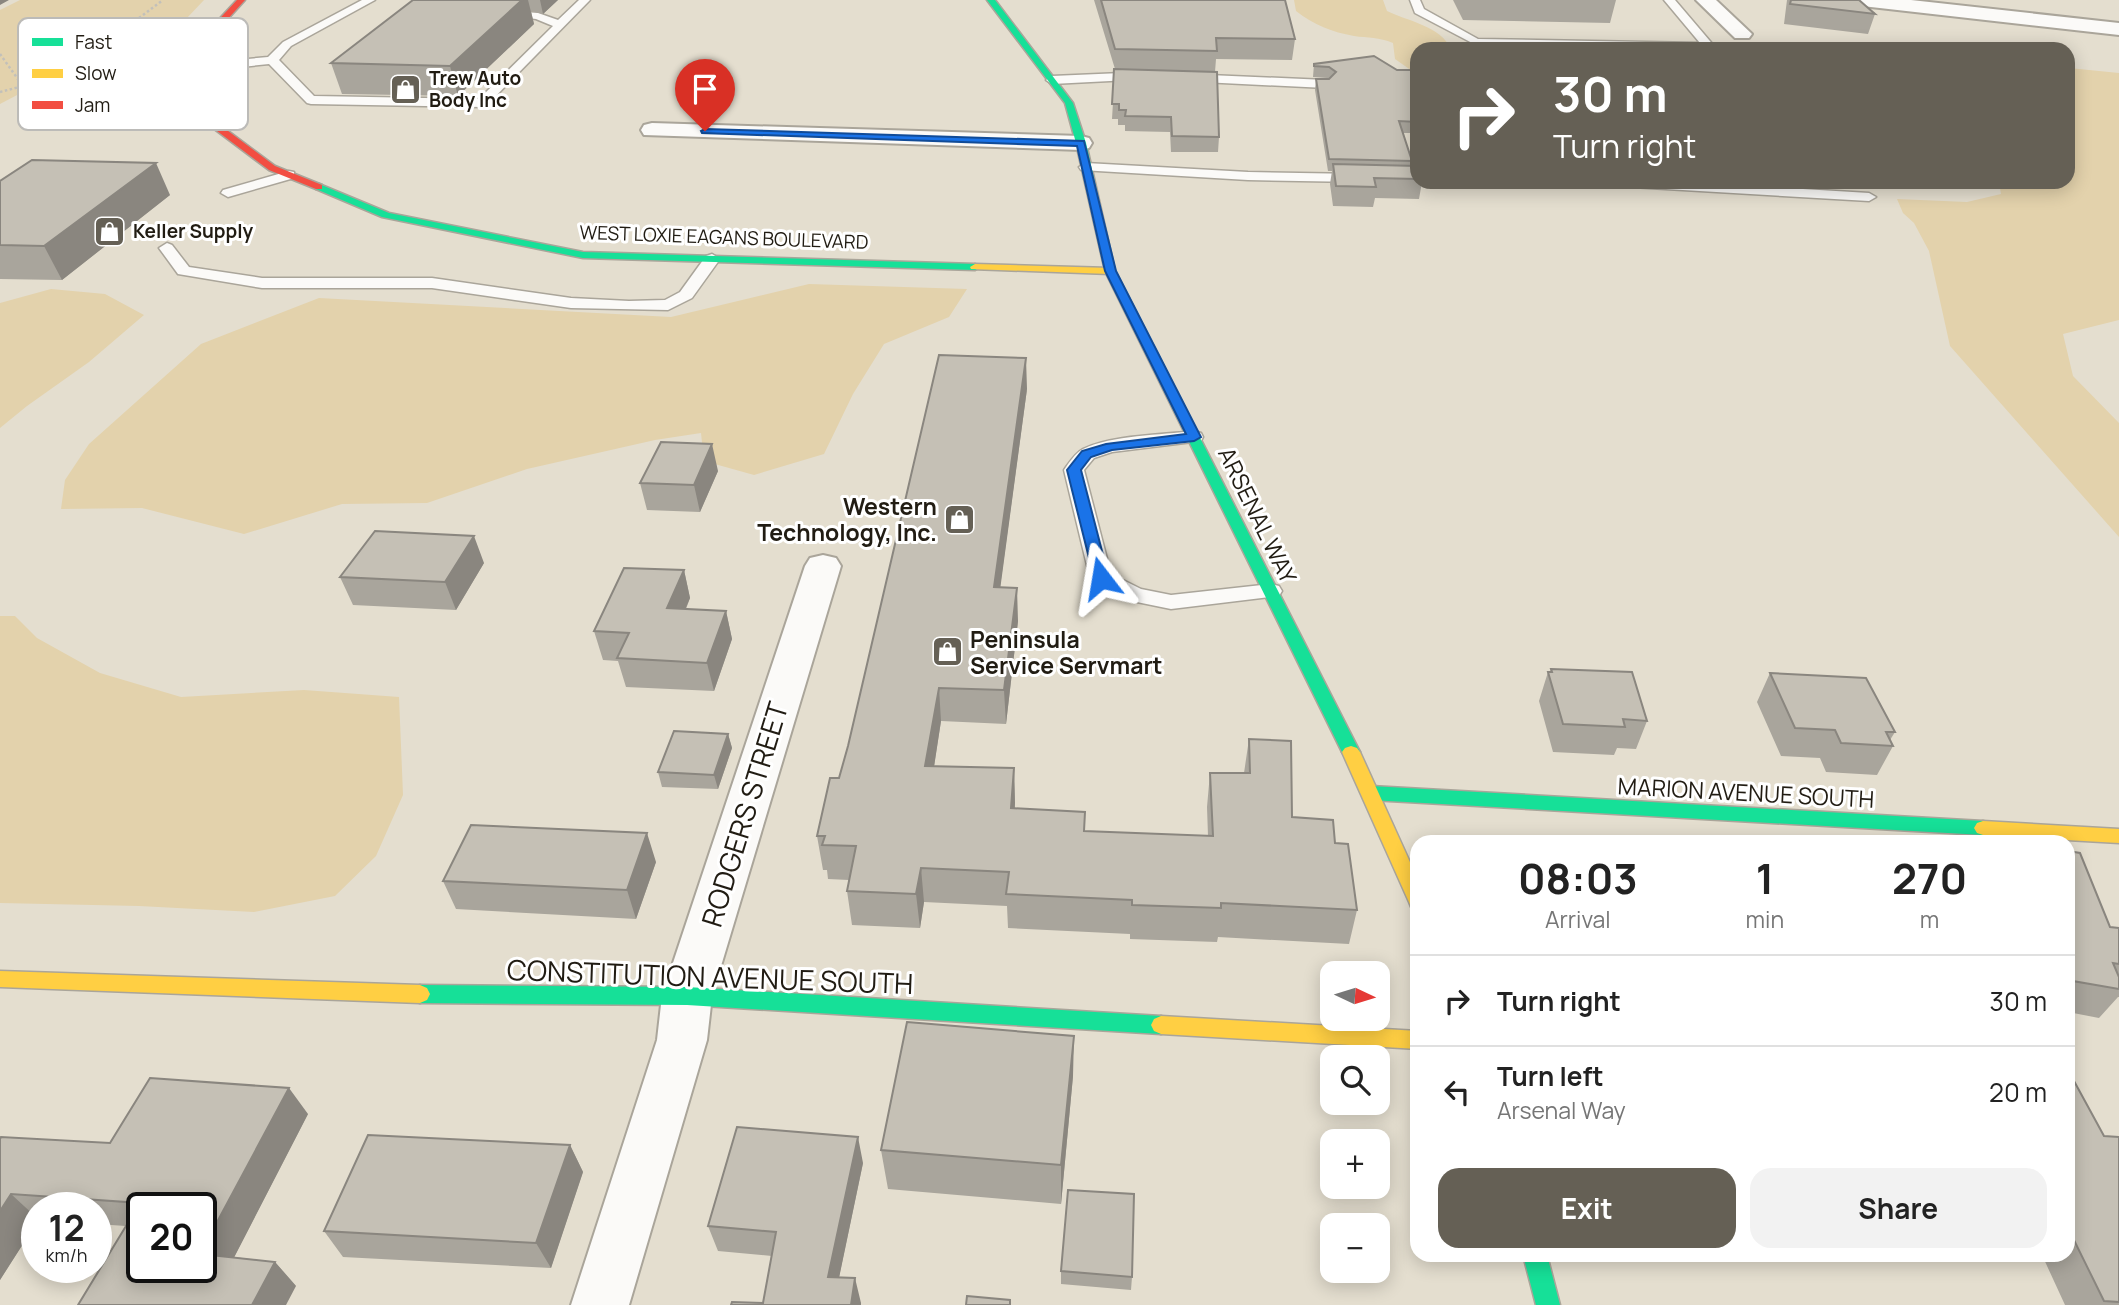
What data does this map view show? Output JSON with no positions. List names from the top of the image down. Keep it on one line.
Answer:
{"streets":{"main road":["WEST LOXIE EAGANS BOULEVARD","ARSENAL WAY","MARION AVENUE SOUTH","CONSTITUTION AVENUE SOUTH"],"street":["RODGERS STREET"]},"crossings":[["WEST LOXIE EAGANS BOULEVARD","ARSENAL WAY"],["ARSENAL WAY","MARION AVENUE SOUTH"],["RODGERS STREET","CONSTITUTION AVENUE SOUTH"]],"places":{"shop":["Trew Auto Body Inc","Keller Supply","Western Technology, Inc.","Peninsula Service Servmart"]},"legend":["Fast","Slow","Jam"],"north":"right","page":{"turn":["30 m","Turn right"],"eta":["08:03","Arrival","1","min","270","m"],"list":[{"name":"Turn right","value":"30 m"},{"name":"Turn left","note":"Arsenal Way","value":"20 m"}],"map_buttons":["+","−"],"buttons":["Exit","Share"],"speed":"12 km/h","limit":"20"}}
